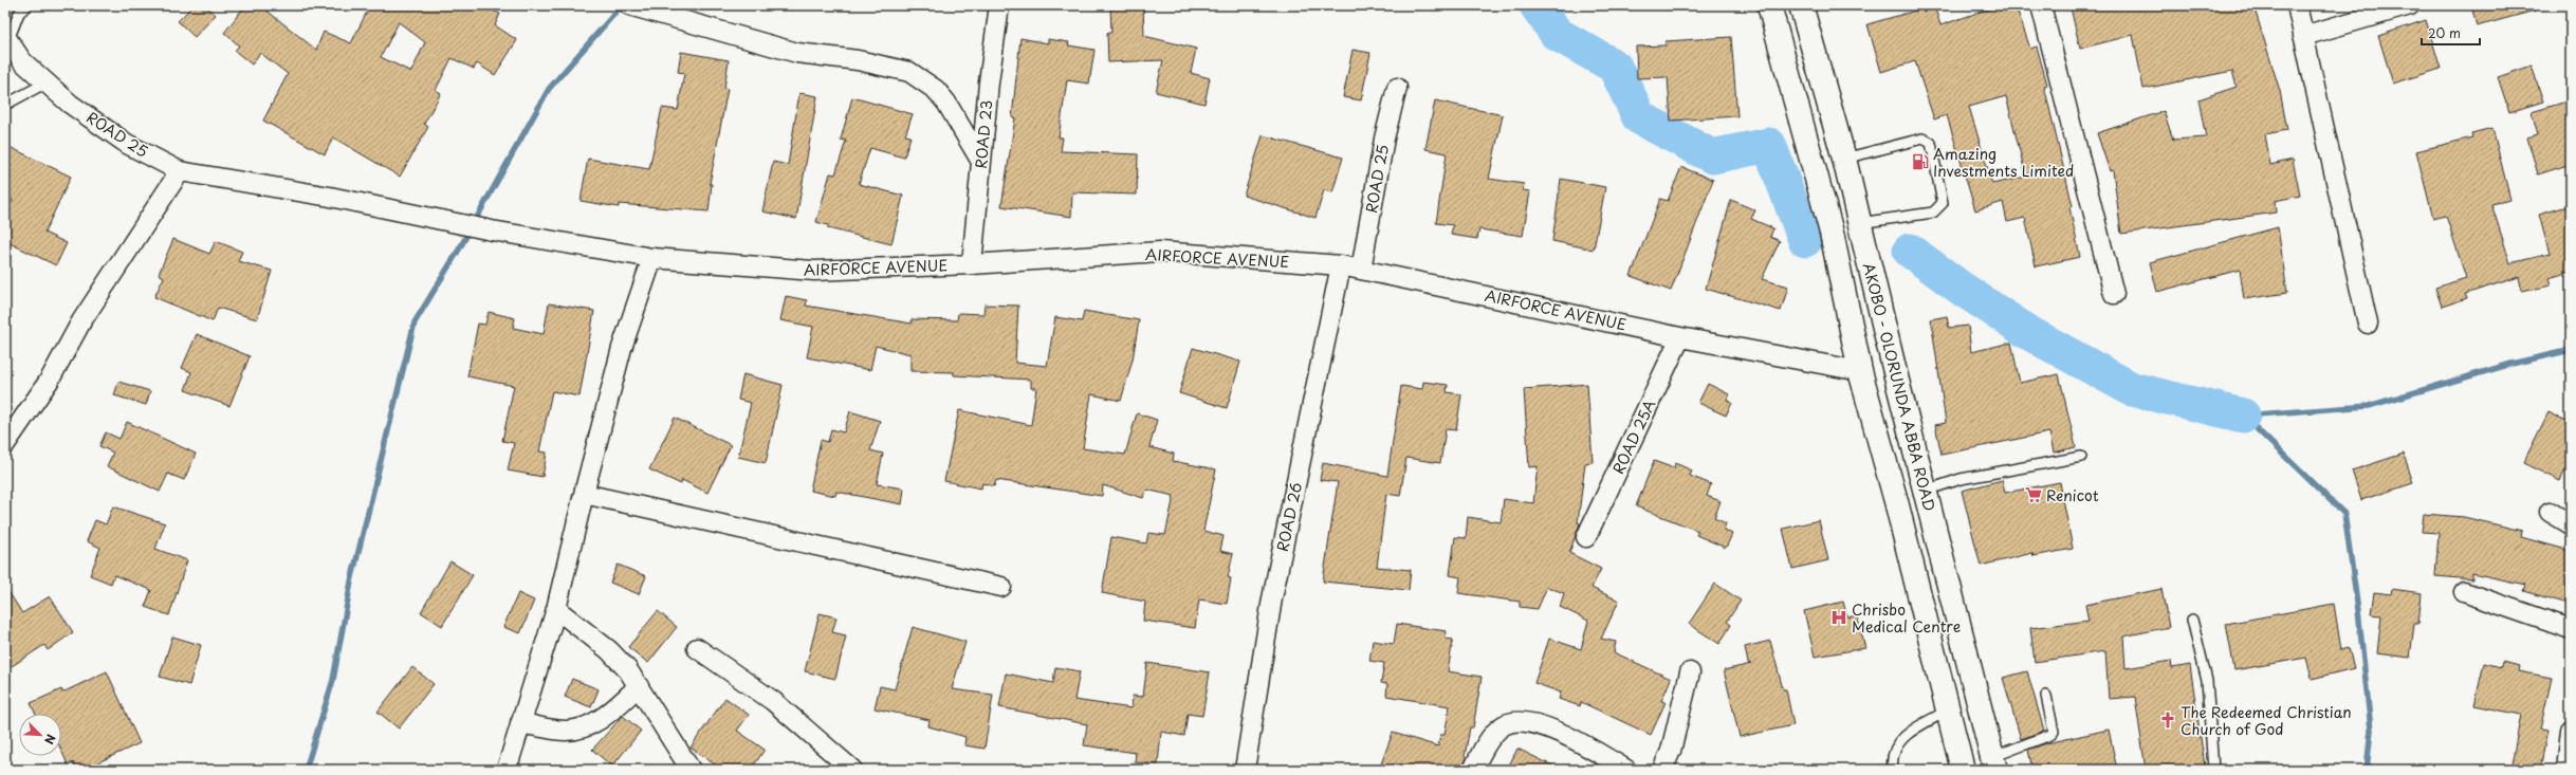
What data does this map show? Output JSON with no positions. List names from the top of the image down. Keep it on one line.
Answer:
{"streets":{"main road":["AKOBO - OLORUNDA ABBA ROAD"],"street":["ROAD 25","ROAD 23","AIRFORCE AVENUE","ROAD 25A","ROAD 26"]},"crossings":[["ROAD 25","AIRFORCE AVENUE"],["ROAD 23","AIRFORCE AVENUE"],["AIRFORCE AVENUE","AKOBO - OLORUNDA ABBA ROAD"],["AIRFORCE AVENUE","ROAD 25A"],["AIRFORCE AVENUE","ROAD 26"]],"places":{"fuel station":["Amazing Investments Limited"],"supermarket":["Renicot"],"hospital":["Chrisbo Medical Centre"],"church":["The Redeemed Christian Church of God"]},"scale_bar":"20 m","north":"bottom right"}
